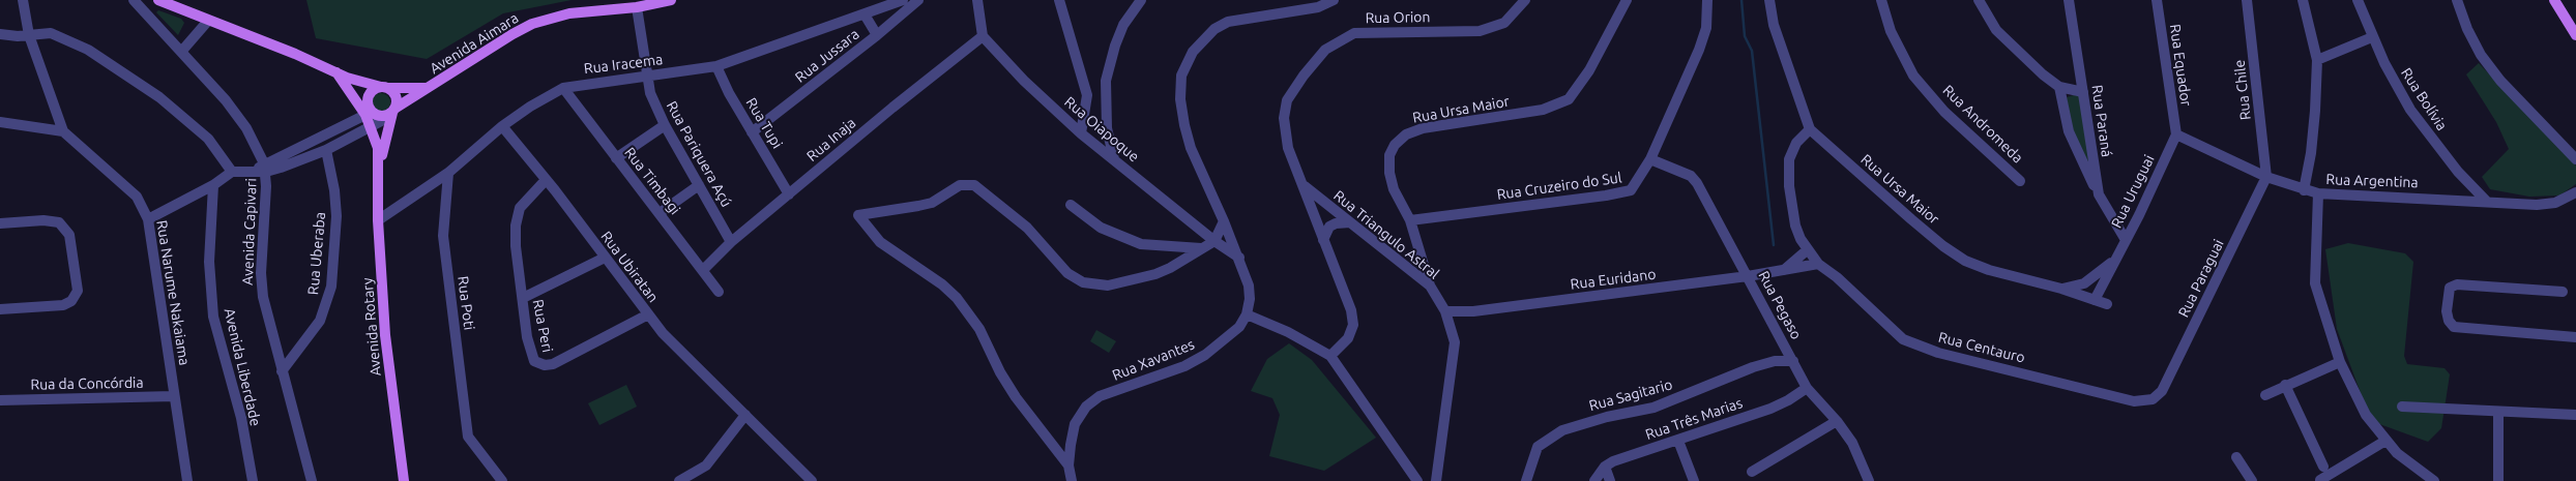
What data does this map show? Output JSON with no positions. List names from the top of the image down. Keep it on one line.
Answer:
{"streets":{"main road":["Avenida Aimara","Avenida Rotary"],"street":["Rua Orion","Rua Jussara","Rua Iracema","Rua Equador","Rua Chile","Rua Bolívia","Rua Ursa Maior","Rua Paraná","Rua Tupi","Rua Andromeda","Rua Oiapoque","Rua Inaja","Rua Pariquera Açú","Rua Timbagi","Rua Argentina","Rua Cruzeiro do Sul","Rua Uruguai","Avenida Capivari","Rua Triangulo Astral","Rua Uberaba","Rua Ubiratan","Rua Paraguai","Rua Euridano","Rua Narume Nakaiama","Rua Poti","Rua Pegaso","Rua Peri","Rua Centauro","Rua Xavantes","Avenida Liberdade","Rua da Concórdia","Rua Sagitario","Rua Três Marias"]},"crossings":[["Rua Orion","Rua Triangulo Astral"],["Avenida Aimara","Rua Pariquera Açú"],["Avenida Aimara","Avenida Rotary"],["Rua Jussara","Rua Tupi"],["Rua Iracema","Rua Tupi"],["Rua Iracema","Rua Pariquera Açú"],["Rua Iracema","Rua Timbagi"],["Rua Iracema","Rua Ubiratan"],["Rua Iracema","Rua Poti"],["Rua Iracema","Avenida Rotary"],["Rua Equador","Rua Argentina"],["Rua Equador","Rua Uruguai"],["Rua Chile","Rua Argentina"],["Rua Chile","Rua Paraguai"],["Rua Bolívia","Rua Argentina"],["Rua Ursa Maior","Rua Cruzeiro do Sul"],["Rua Ursa Maior","Rua Uruguai"],["Rua Ursa Maior","Rua Triangulo Astral"],["Rua Ursa Maior","Rua Centauro"],["Rua Paraná","Rua Uruguai"],["Rua Tupi","Rua Inaja"],["Rua Oiapoque","Rua Inaja"],["Rua Oiapoque","Rua Xavantes"],["Rua Inaja","Rua Pariquera Açú"],["Rua Inaja","Rua Timbagi"],["Rua Argentina","Rua Uruguai"],["Rua Argentina","Rua Paraguai"],["Rua Cruzeiro do Sul","Rua Pegaso"],["Avenida Capivari","Rua Uberaba"],["Rua Triangulo Astral","Rua Euridano"],["Rua Ubiratan","Rua Peri"],["Rua Paraguai","Rua Centauro"],["Rua Euridano","Rua Pegaso"],["Rua Euridano","Rua Centauro"],["Rua Narume Nakaiama","Rua da Concórdia"],["Rua Pegaso","Rua Sagitario"],["Rua Pegaso","Rua Três Marias"]]}
